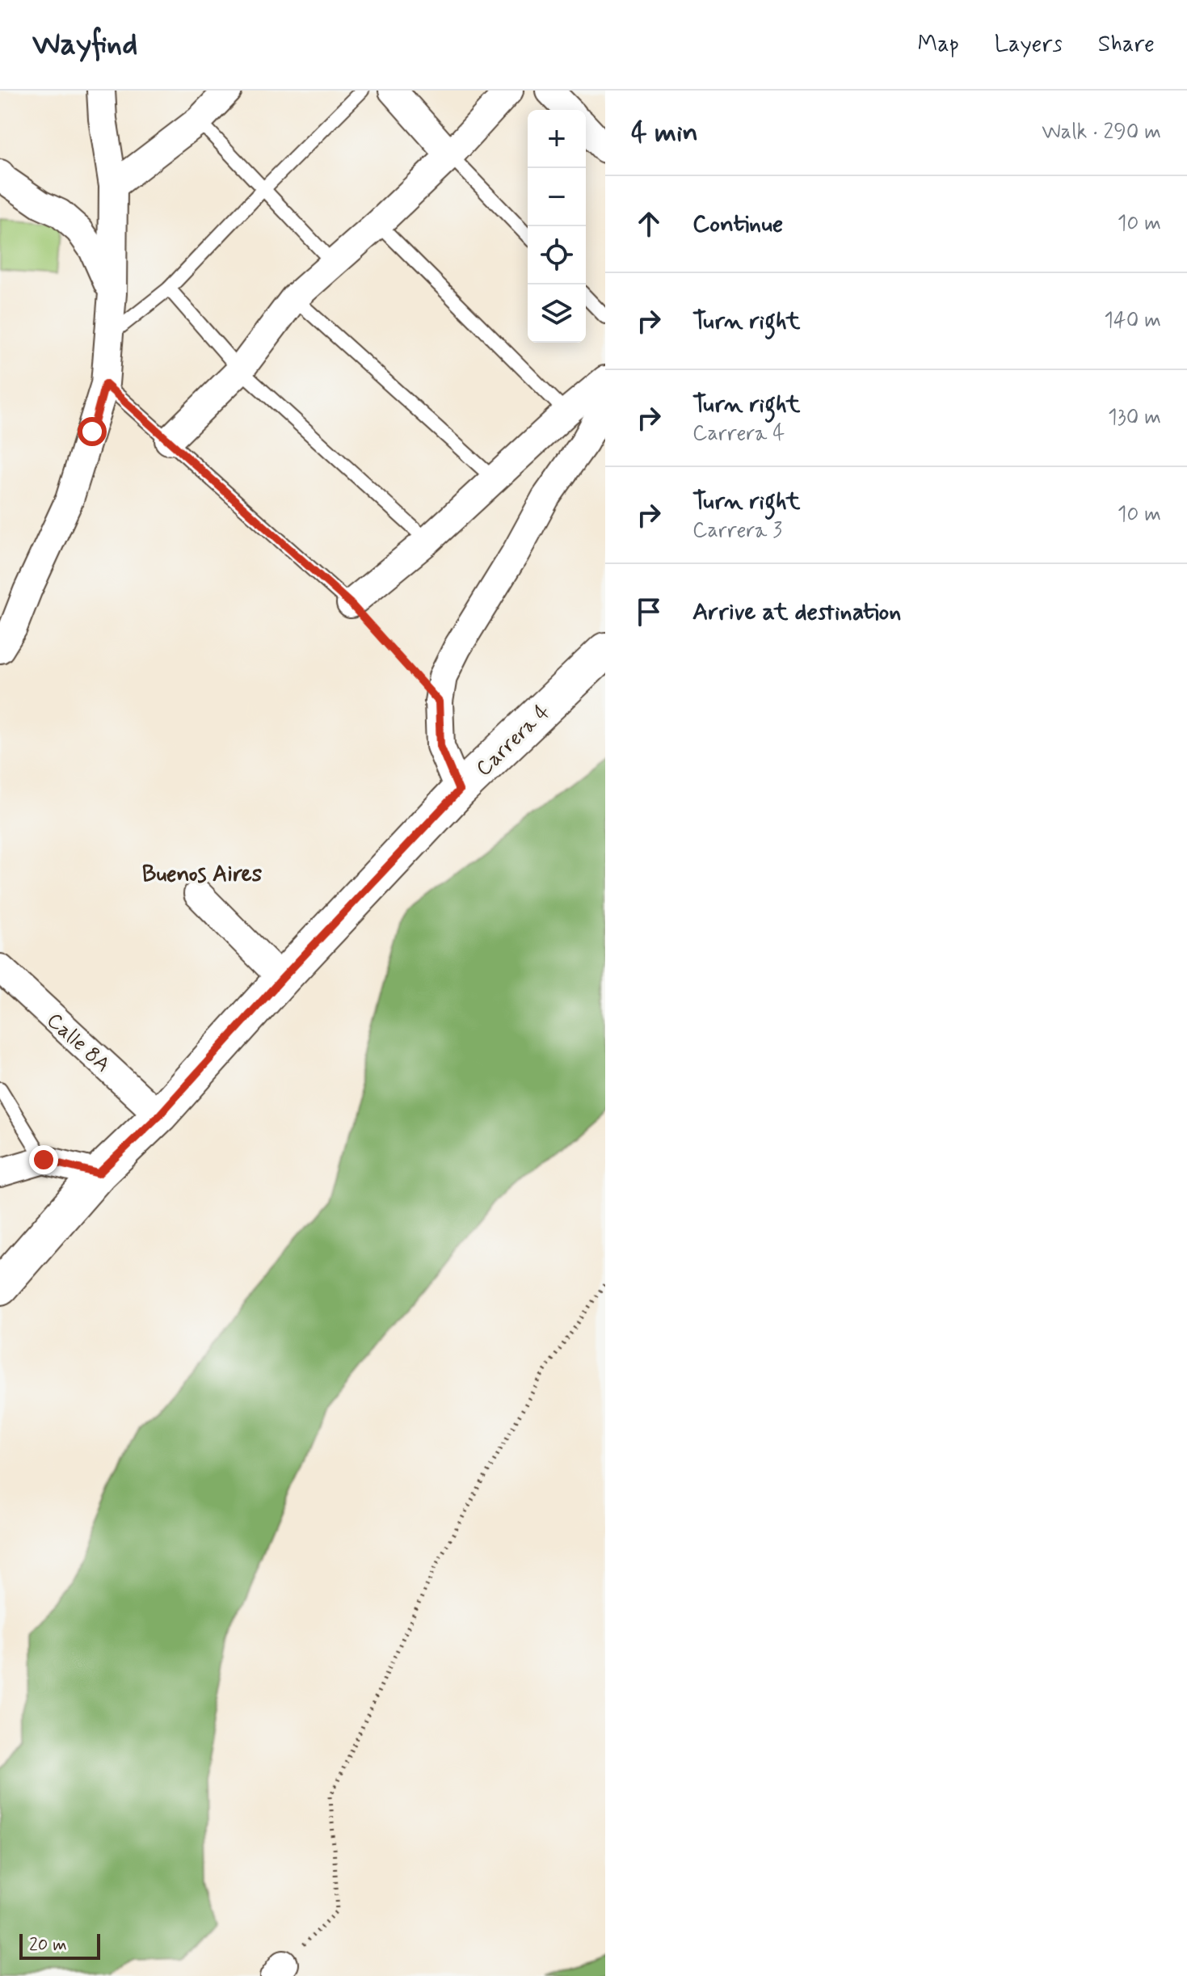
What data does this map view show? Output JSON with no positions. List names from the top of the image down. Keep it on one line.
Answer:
{"streets":{"main road":["Carrera 4"],"street":["Calle 8A"]},"crossings":[["Carrera 4","Calle 8A"]],"districts":["Buenos Aires"],"scale_bar":"20 m","page":{"header":"Wayfind","nav":["Map","Layers","Share"],"heading":["4 min","Walk · 290 m"],"map_buttons":["+","−"],"list":[["Continue","10 m"],["Turn right","140 m"],["Turn right","Carrera 4","130 m"],["Turn right","Carrera 3","10 m"],"Arrive at destination"],"scale":"20 m"}}
